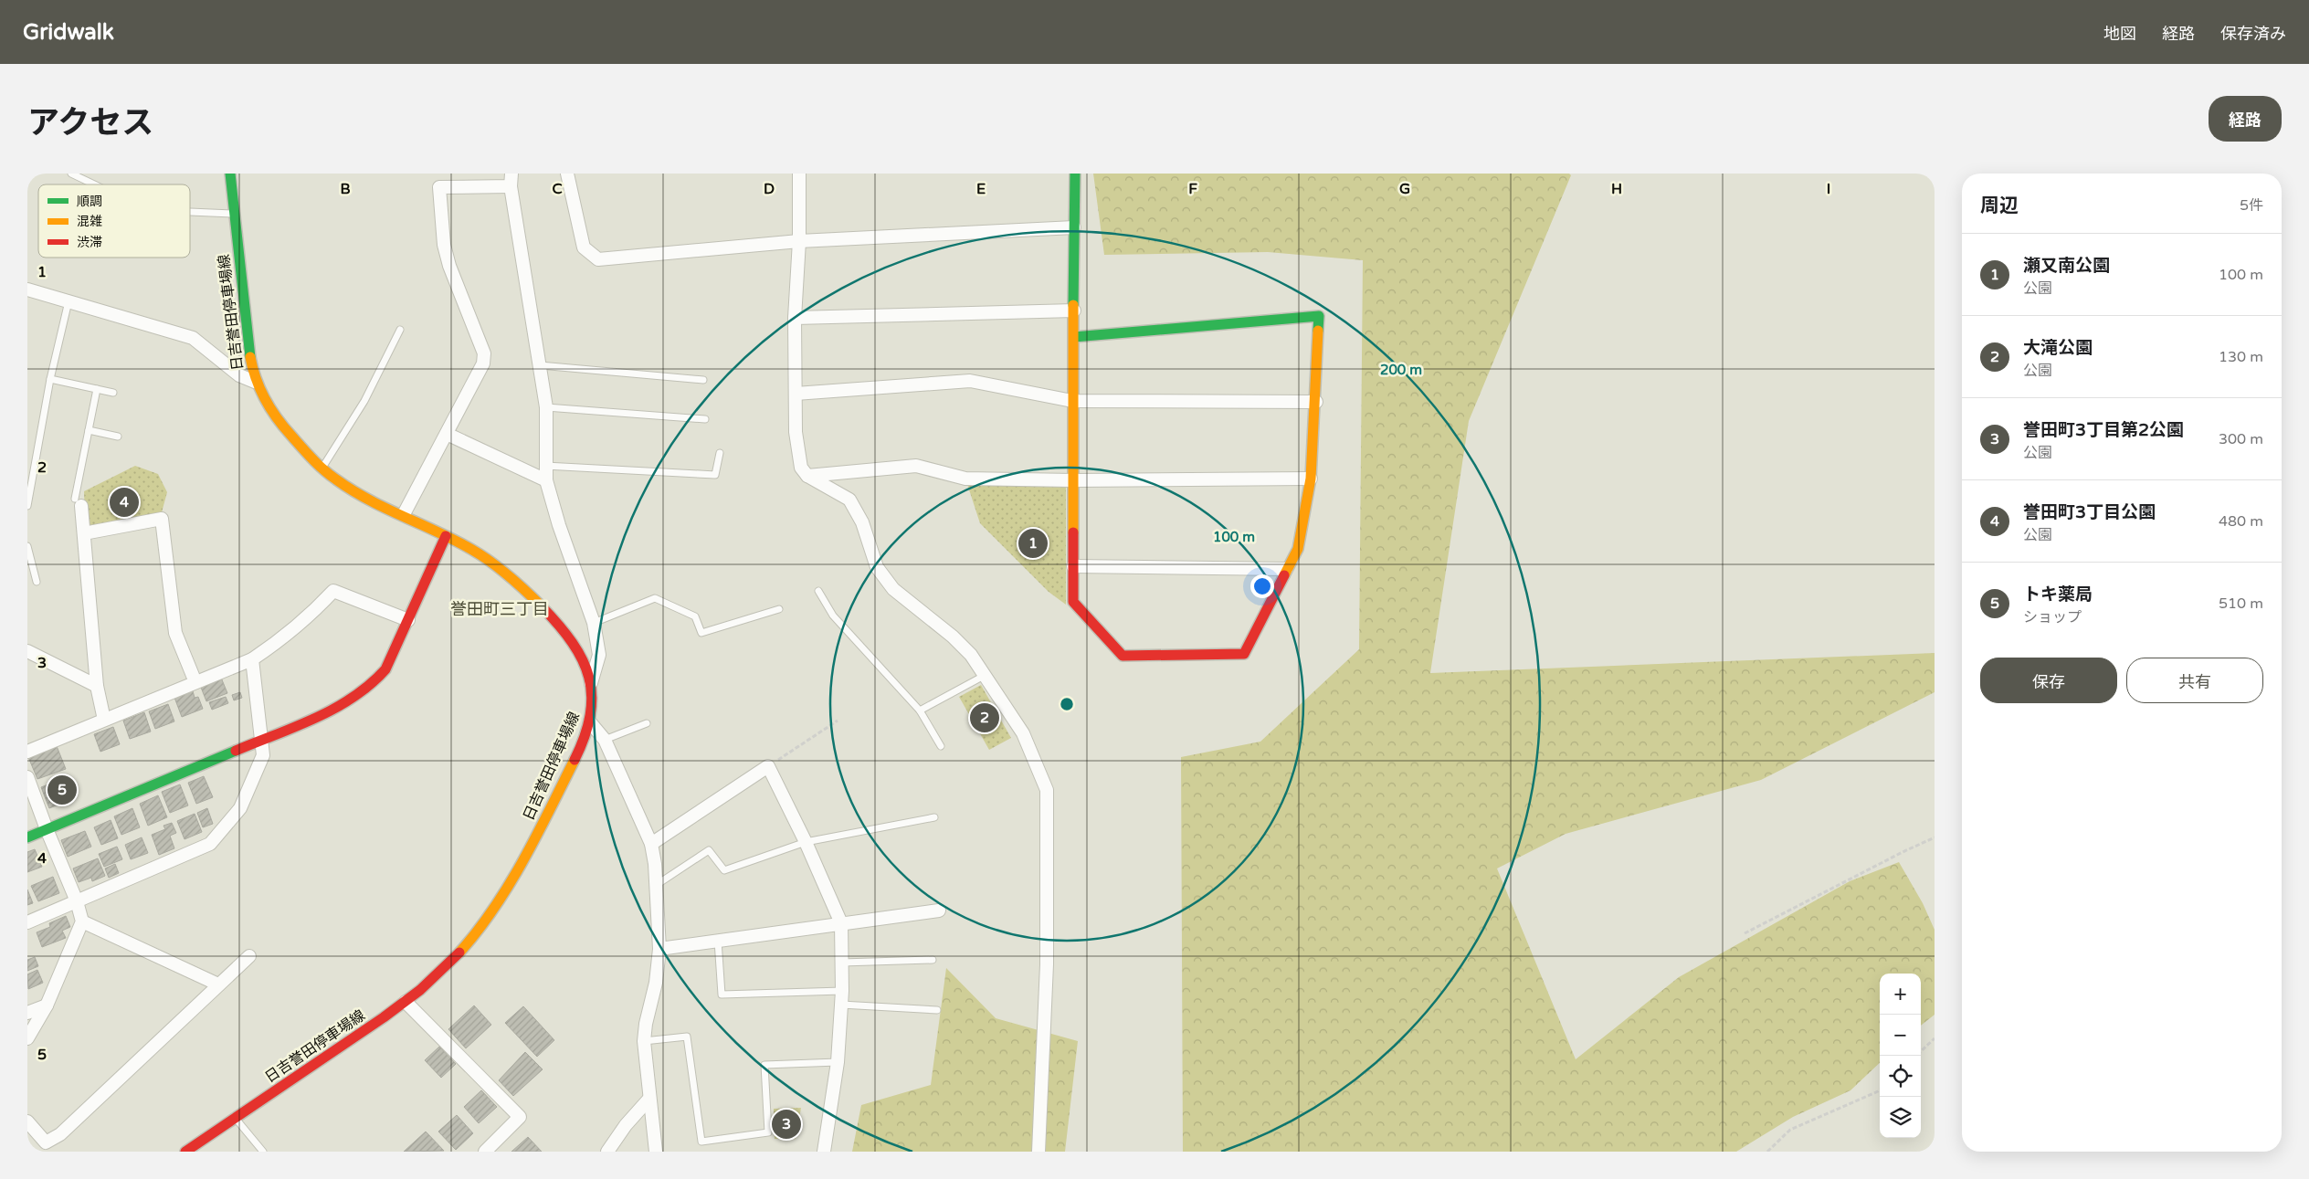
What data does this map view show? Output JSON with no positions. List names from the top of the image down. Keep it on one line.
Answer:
{"streets":{"street":["日吉誉田停車場線"]},"districts":["誉田町三丁目"],"legend":["順調","混雑","渋滞"],"page":{"header":"Gridwalk","nav":["地図","経路","保存済み"],"title":"アクセス","buttons":["経路",["保存","共有"]],"heading":["周辺","5件"],"list":[{"mark":"1","name":"瀬又南公園","note":"公園","value":"100 m"},{"mark":"2","name":"大滝公園","note":"公園","value":"130 m"},{"mark":"3","name":"誉田町3丁目第2公園","note":"公園","value":"300 m"},{"mark":"4","name":"誉田町3丁目公園","note":"公園","value":"480 m"},{"mark":"5","name":"トキ薬局","note":"ショップ","value":"510 m"}],"pins":["4","1","2","5","3"],"map_buttons":["+","−"]},"grid":{"columns":["B","C","D","E","F","G","H","I"],"rows":["1","2","3","4","5"]},"rings":["200 m","100 m"]}
